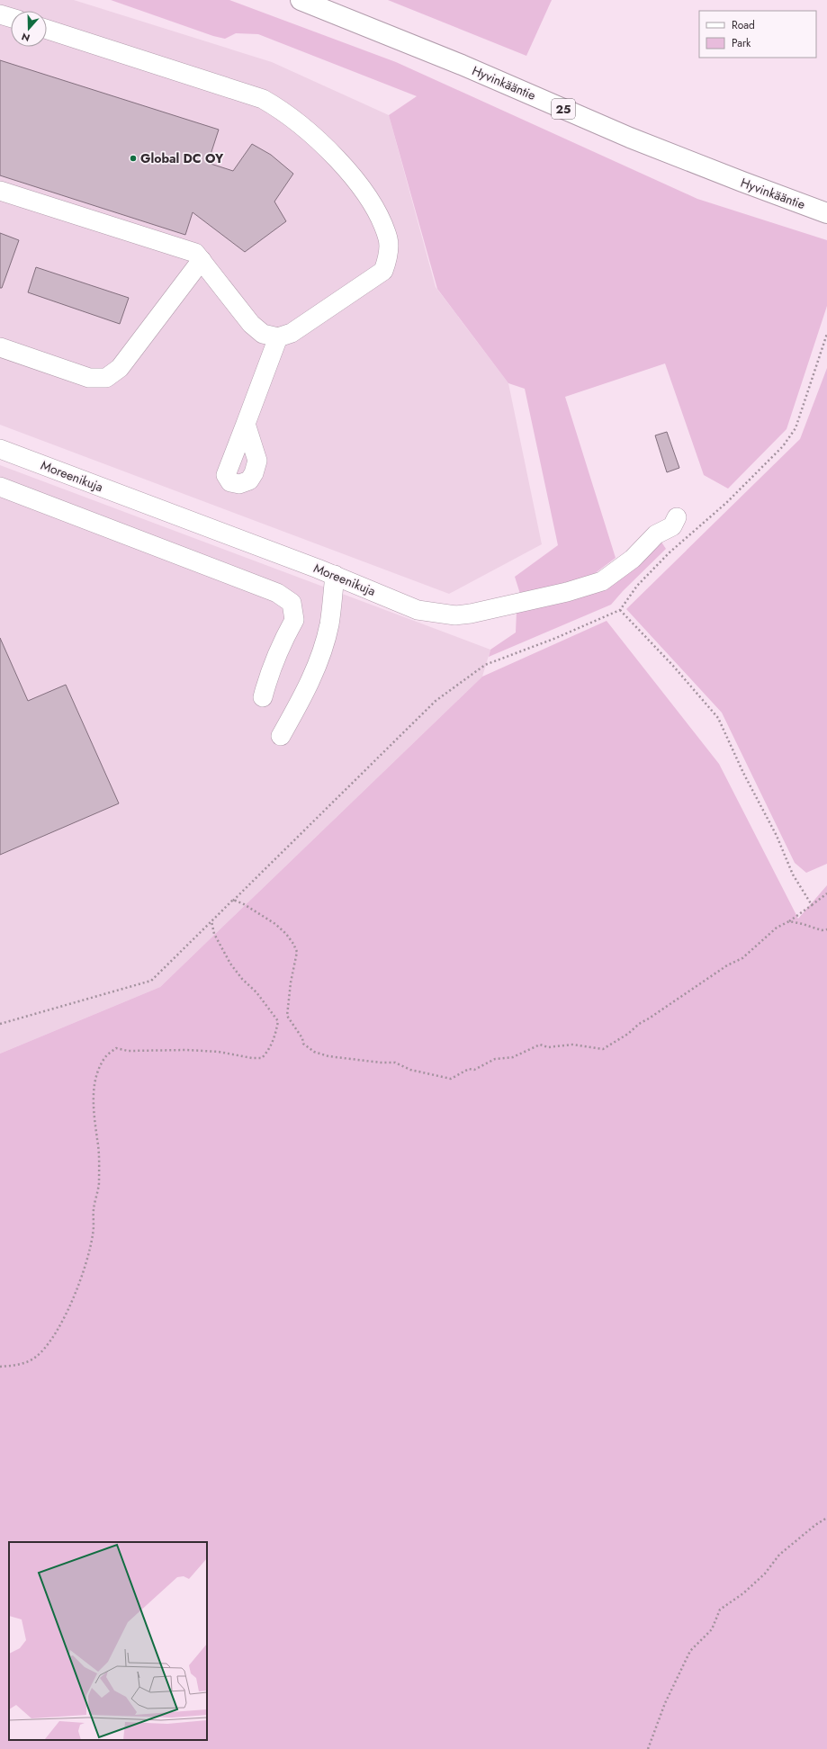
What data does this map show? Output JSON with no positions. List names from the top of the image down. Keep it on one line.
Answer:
{"streets":{"highway":["Hyvinkääntie","25"],"lane":["Moreenikuja"]},"places":["Global DC OY"],"legend":["Road","Park"],"north":"bottom"}
